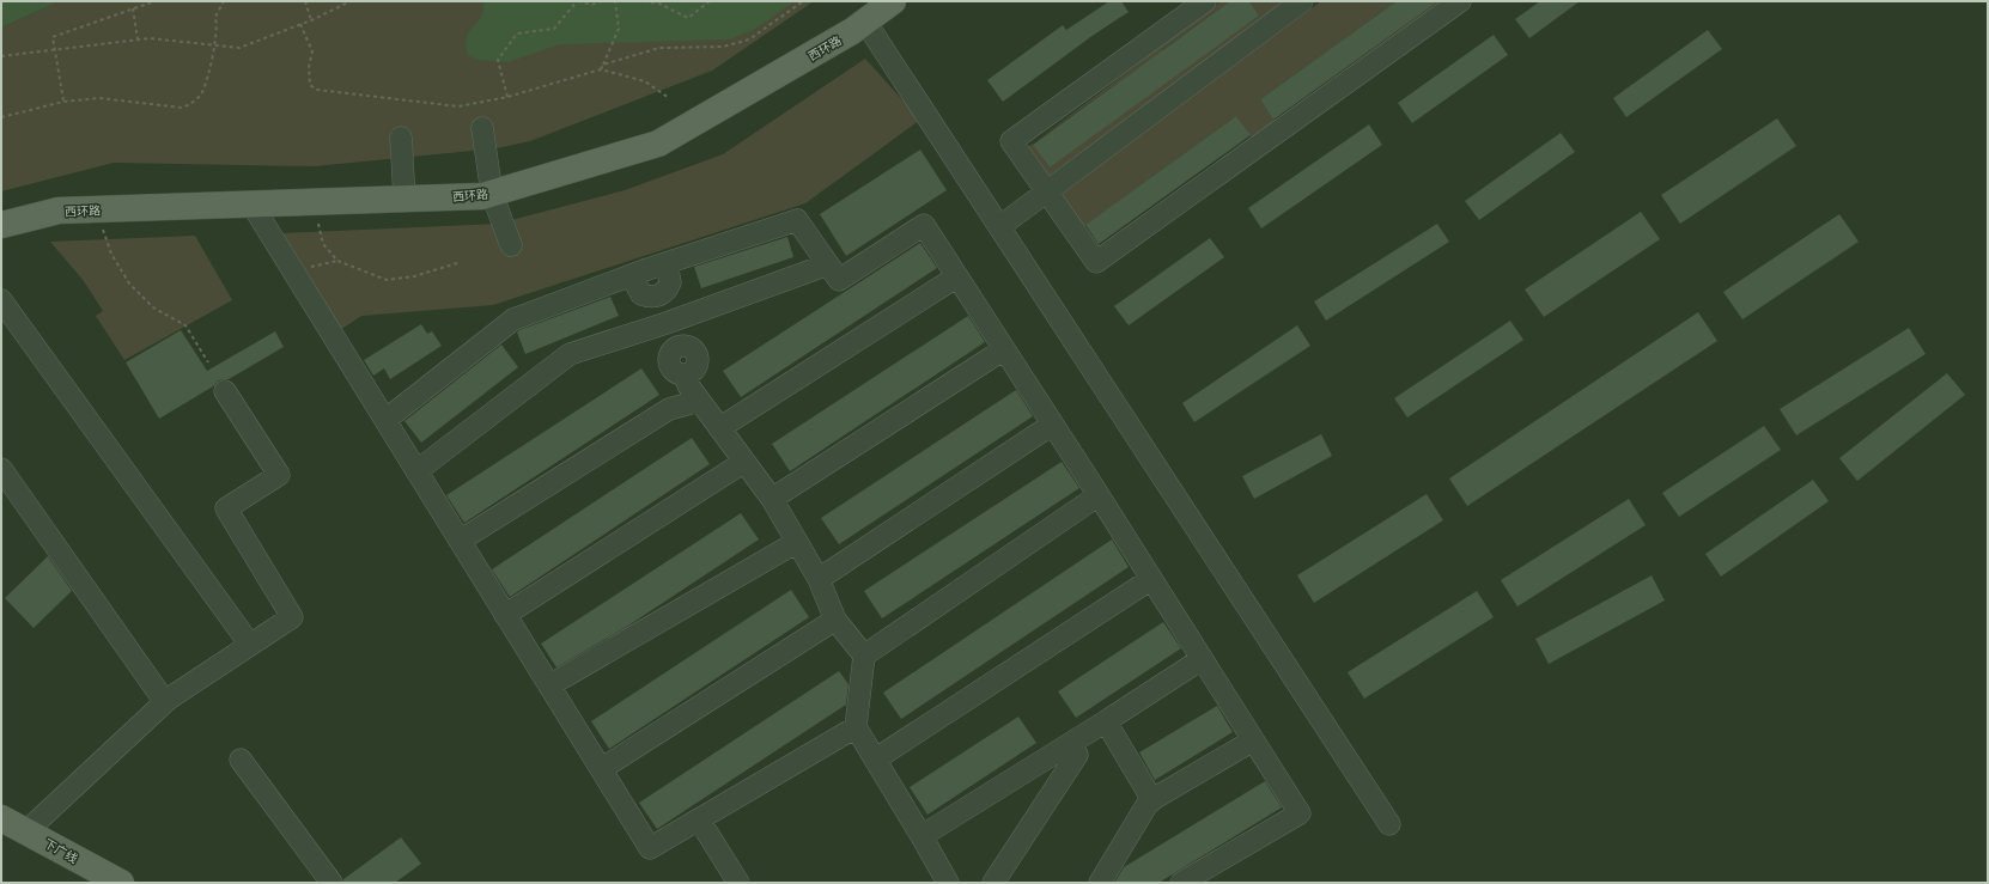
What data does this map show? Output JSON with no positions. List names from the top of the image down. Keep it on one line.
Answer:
{"streets":{"main road":["西环路","下广线"]}}
